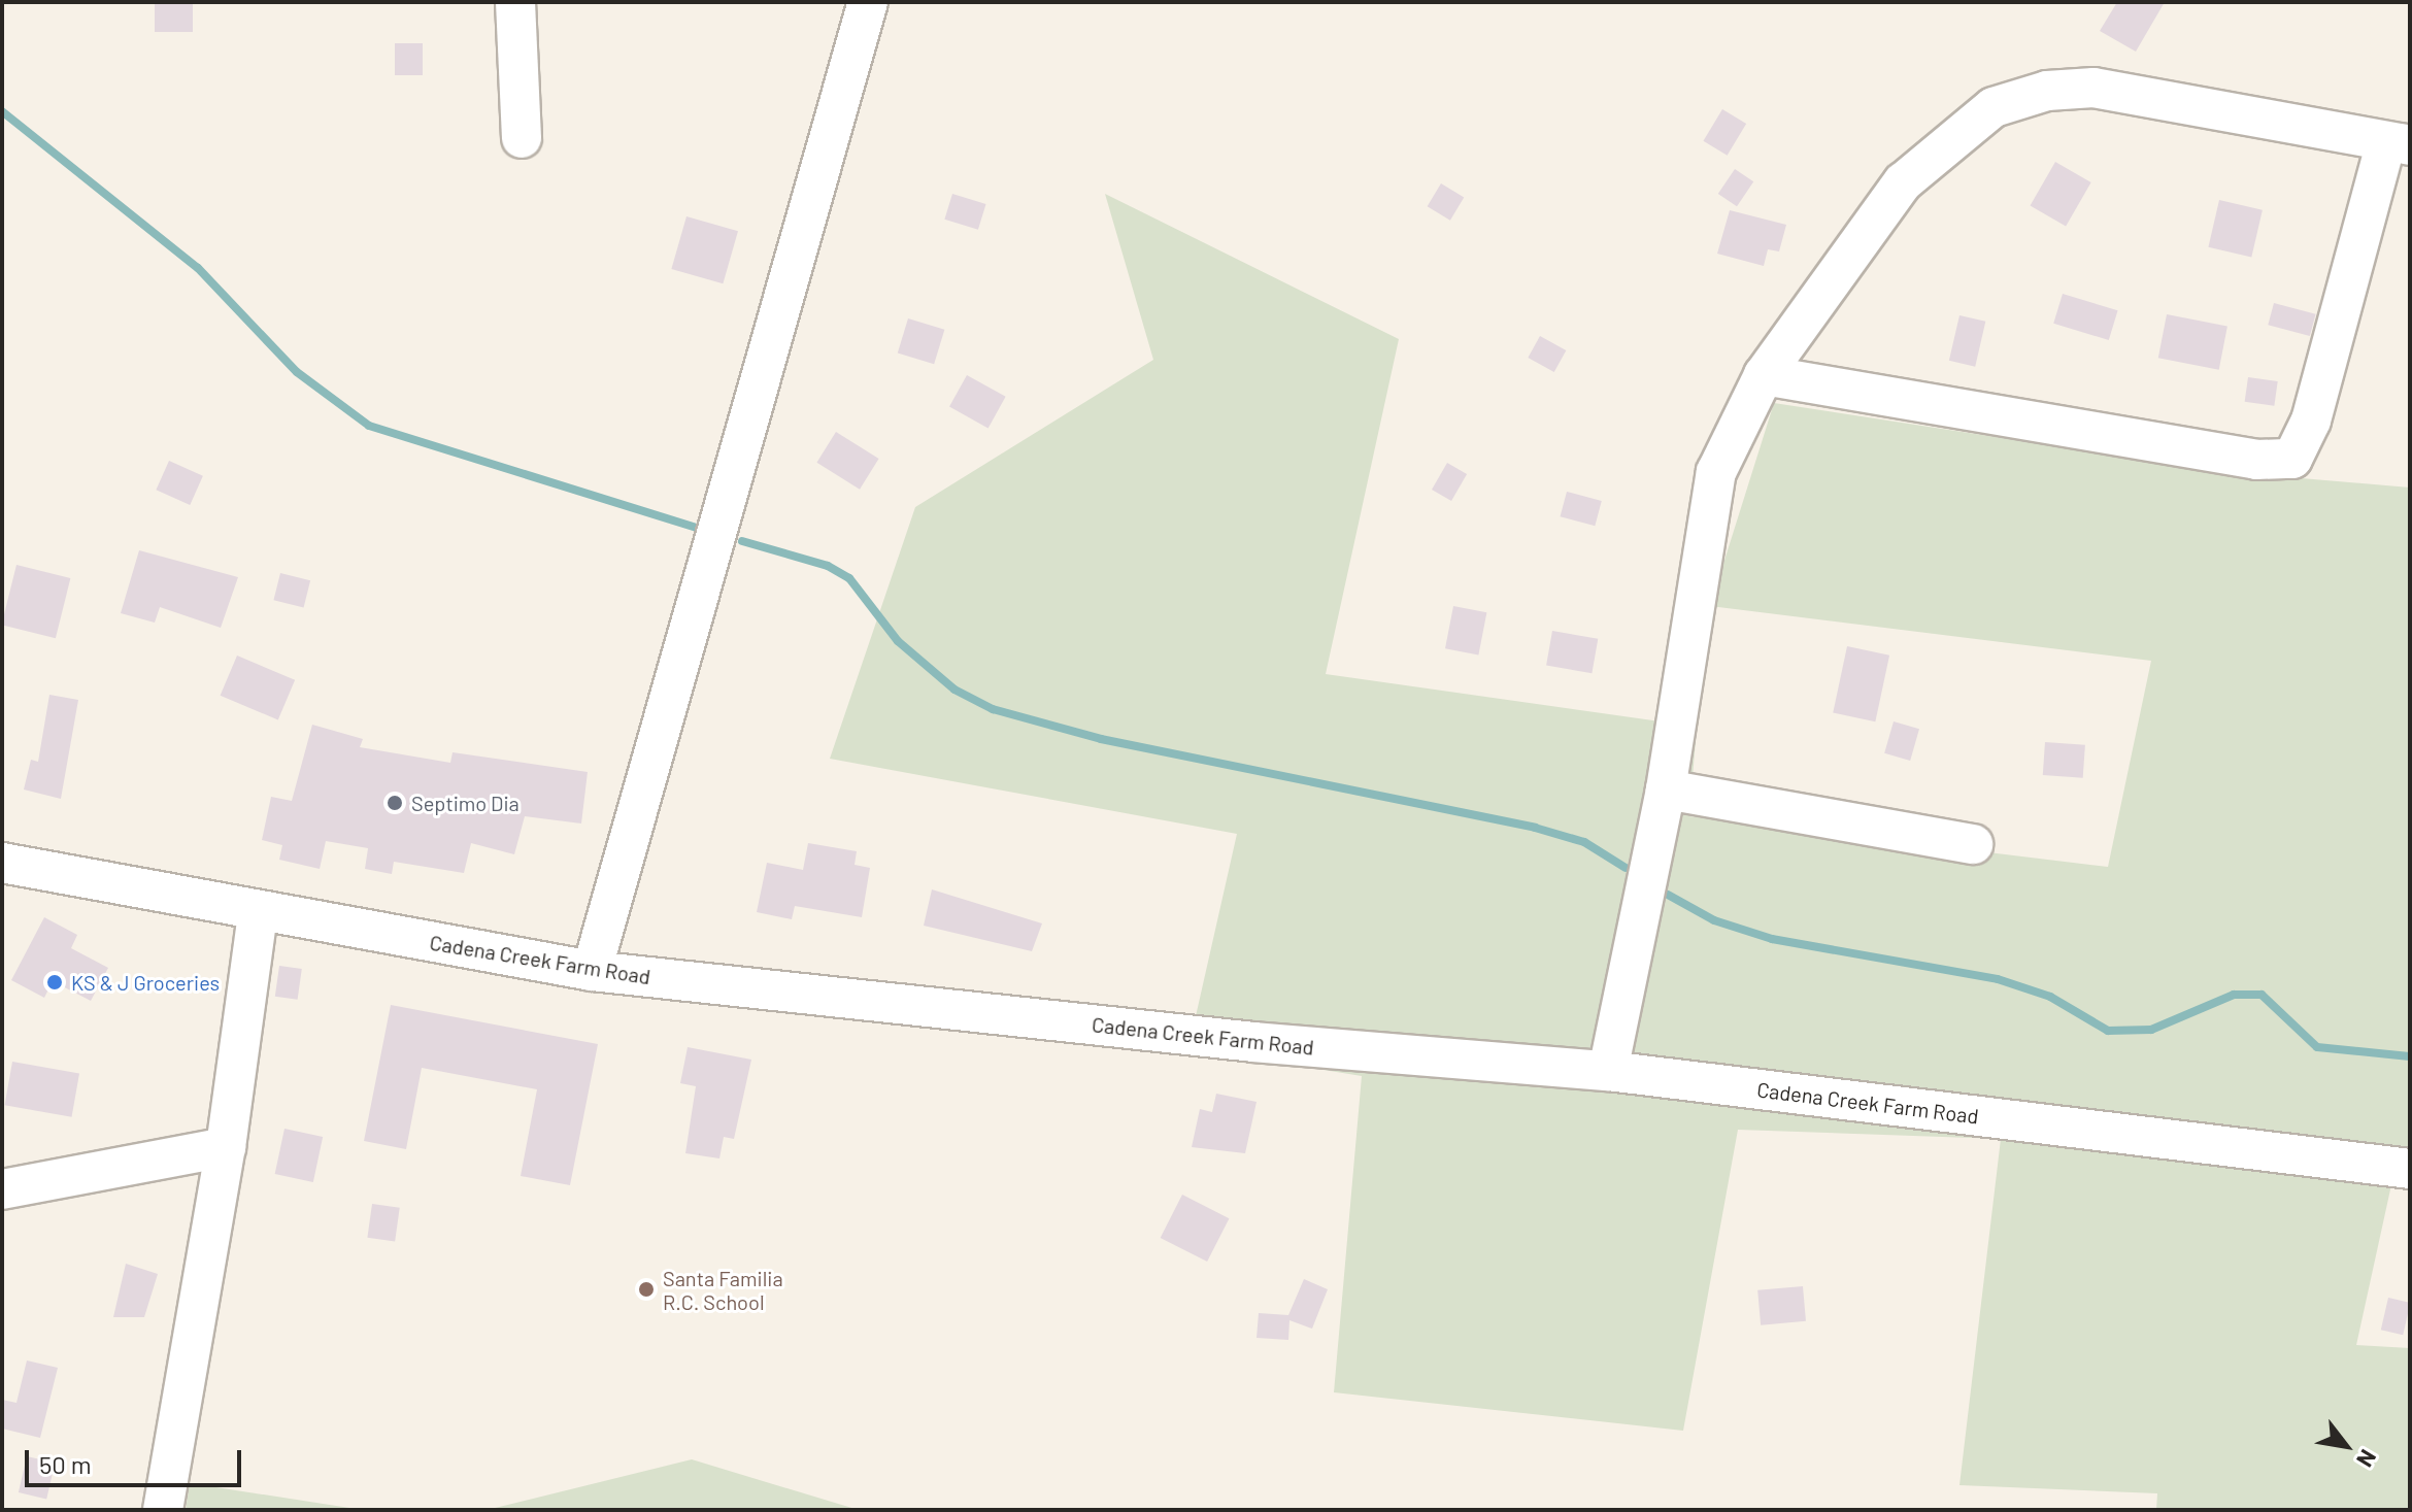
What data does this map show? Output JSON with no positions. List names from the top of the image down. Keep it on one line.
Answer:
{"streets":{"street":["Cadena Creek Farm Road"]},"places":["Septimo Dia","KS & J Groceries","Santa Familia R.C. School"],"scale_bar":"50 m","north":"bottom right"}
